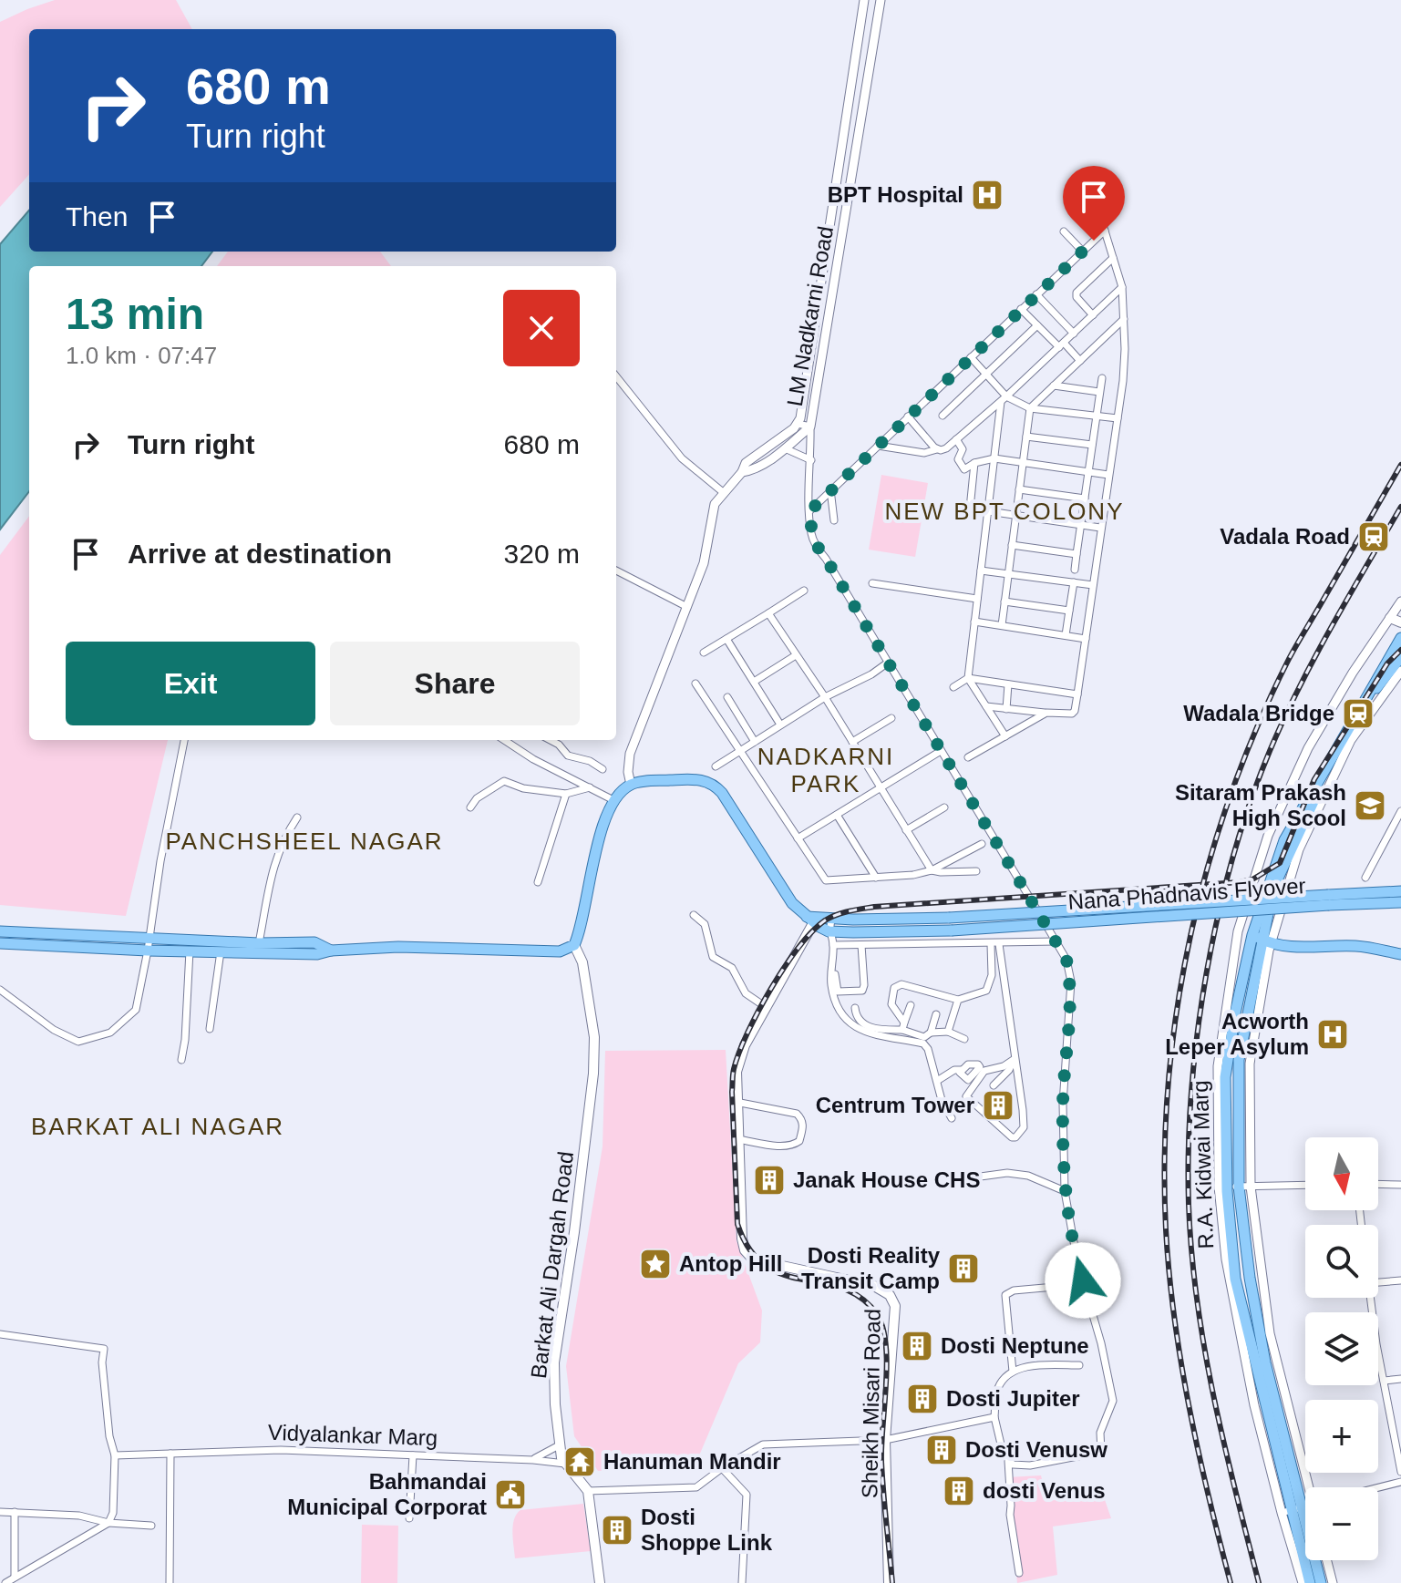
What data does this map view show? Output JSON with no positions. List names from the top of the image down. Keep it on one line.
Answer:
{"streets":{"main road":["Nana Phadnavis Flyover","Barkat Ali Dargah Road","Sheikh Misari Road"],"street":["LM Nadkarni Road","R.A. Kidwai Marg","Vidyalankar Marg"]},"crossings":[["Nana Phadnavis Flyover","Sheikh Misari Road"],["Barkat Ali Dargah Road","Vidyalankar Marg"]],"districts":["NEW BPT COLONY","NADKARNI PARK","PANCHSHEEL NAGAR","BARKAT ALI NAGAR"],"places":{"hospital":["BPT Hospital","Acworth Leper Asylum"],"station":["Vadala Road","Wadala Bridge"],"school or university":["Sitaram Prakash High Scool"],"building":["Centrum Tower","Janak House CHS","Dosti Reality Transit Camp","Dosti Neptune","Dosti Jupiter","Dosti Venusw","dosti Venus","Dosti Shoppe Link"],"place":["Antop Hill"],"temple":["Hanuman Mandir"],"public building":["Bahmandai Municipal Corporat"]},"north":"bottom","page":{"turn":["680 m","Turn right"],"then":"Then","heading":["13 min","1.0 km · 07:47"],"list":[{"name":"Turn right","value":"680 m"},{"name":"Arrive at destination","value":"320 m"}],"buttons":["Exit","Share"],"map_buttons":["+","−"]}}
